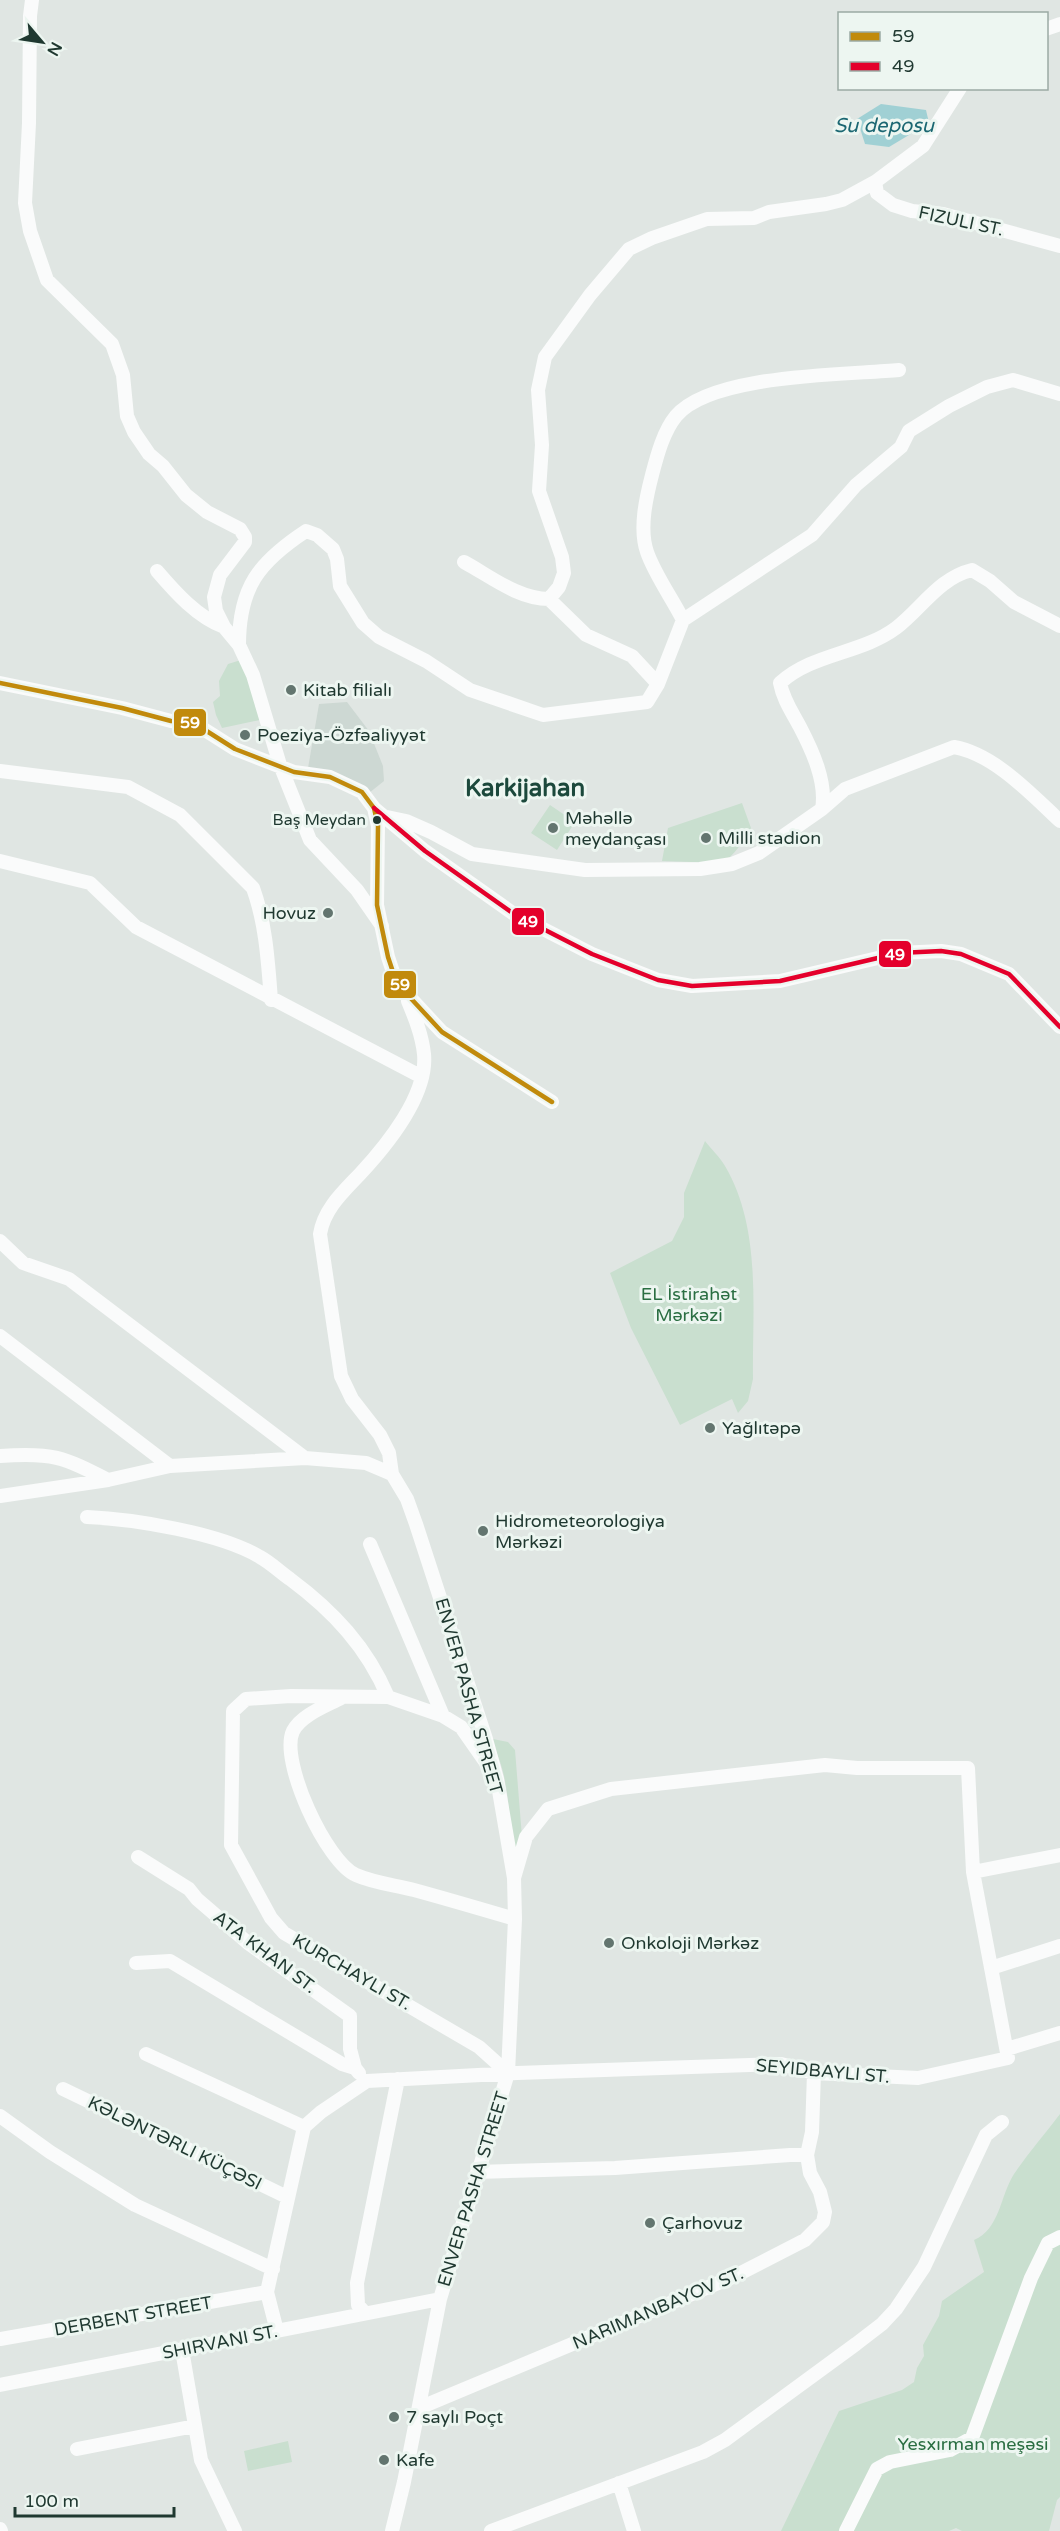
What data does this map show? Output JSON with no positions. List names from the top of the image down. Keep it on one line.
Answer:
{"streets":{"street":["FIZULI ST.","ENVER PASHA STREET","ATA KHAN ST.","KURCHAYLI ST.","SEYIDBAYLI ST.","KƏLƏNTƏRLI KÜÇƏSI","NARIMANBAYOV ST.","DERBENT STREET","SHIRVANI ST."]},"crossings":[["ENVER PASHA STREET","KURCHAYLI ST."],["ENVER PASHA STREET","SEYIDBAYLI ST."],["ENVER PASHA STREET","NARIMANBAYOV ST."],["ENVER PASHA STREET","SHIRVANI ST."],["KURCHAYLI ST.","SEYIDBAYLI ST."],["SEYIDBAYLI ST.","NARIMANBAYOV ST."]],"districts":["Karkijahan"],"water":["Su deposu"],"parks":["EL İstirahət Mərkəzi","Yesxırman meşəsi"],"places":["Kitab filialı","Poeziya-Özfəaliyyət","Baş Meydan","Məhəllə meydançası","Milli stadion","Hovuz","Yağlıtəpə","Hidrometeorologiya Mərkəzi","Onkoloji Mərkəz","Çarhovuz","7 saylı Poçt","Kafe"],"lines":["transit line 59","transit line 49"],"legend":["59","49"],"scale_bar":"100 m","north":"bottom right"}
